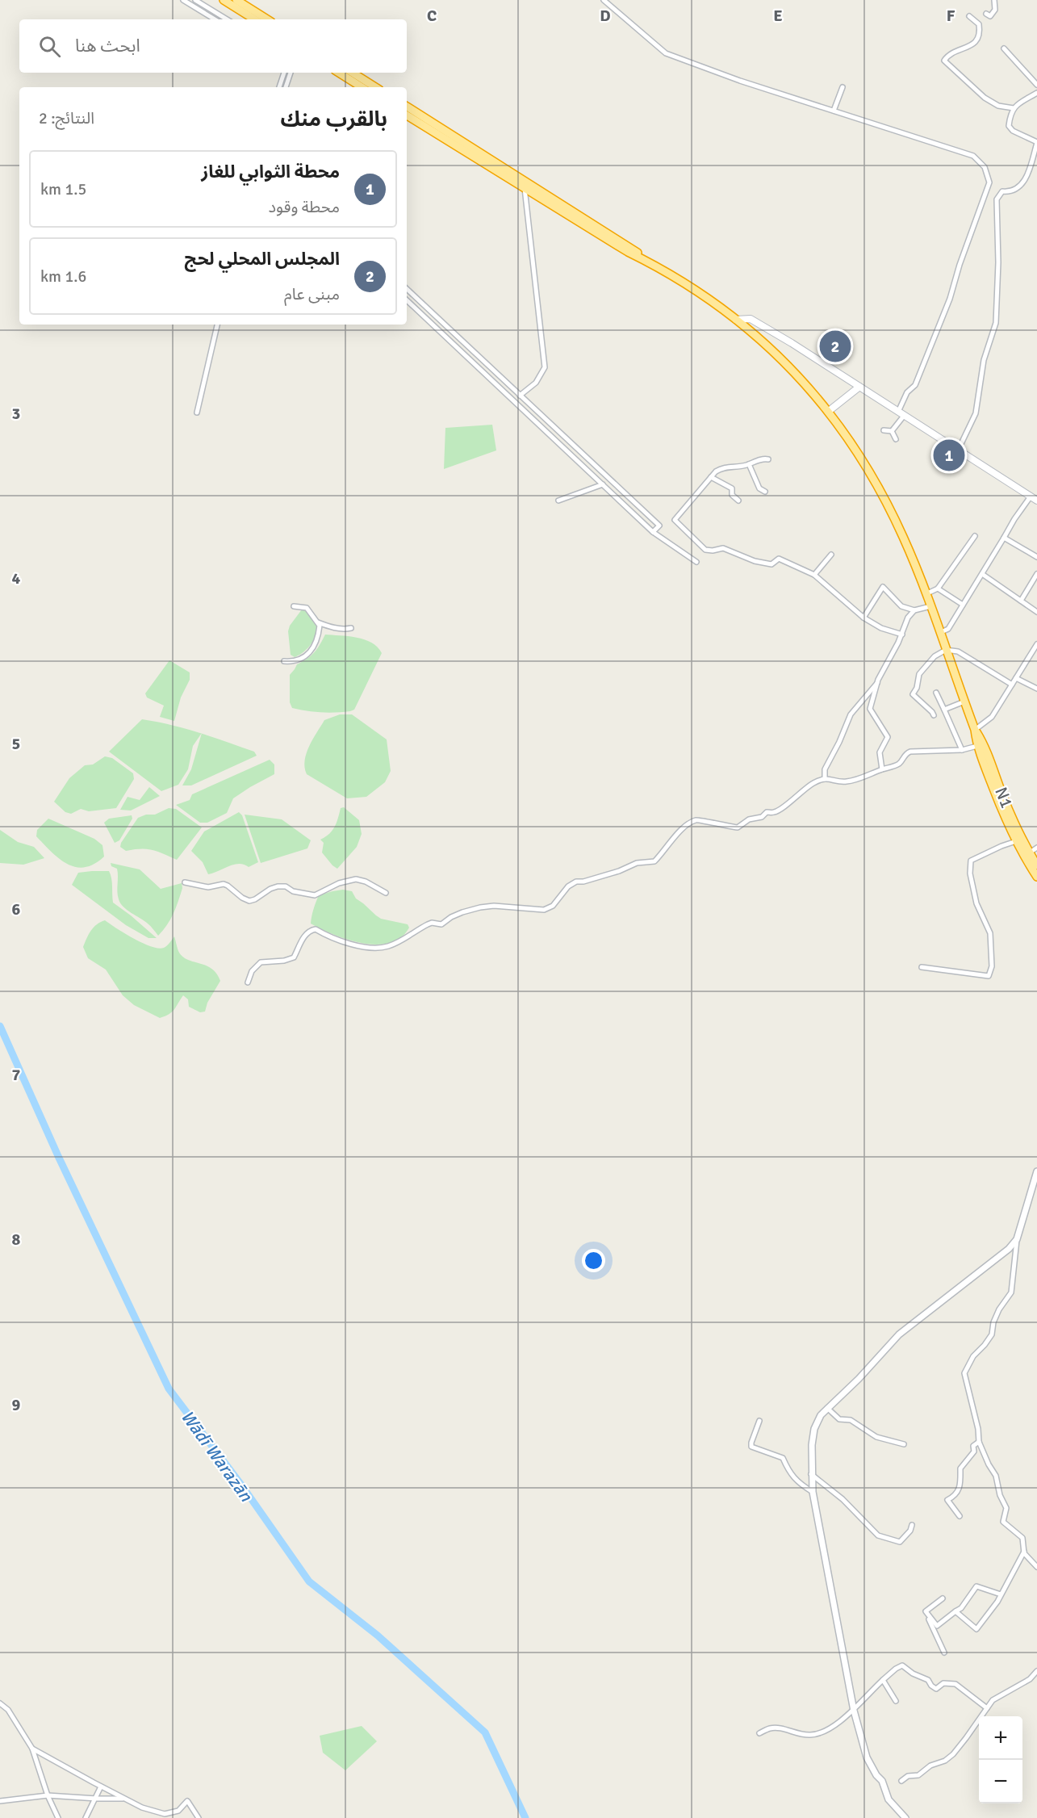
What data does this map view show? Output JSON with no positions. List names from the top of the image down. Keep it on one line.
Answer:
{"streets":{"highway":["N1"]},"water":["Wādī Warazān"],"page":{"search":"ابحث هنا","heading":["بالقرب منك","النتائج: 2"],"list":[{"mark":"1","name":"محطة الثوابي للغاز","note":"محطة وقود","value":"1.5 km"},{"mark":"2","name":"المجلس المحلي لحج","note":"مبنى عام","value":"1.6 km"}],"pins":["2","1"],"map_buttons":["+","−"]},"grid":{"columns":["C","D","E","F"],"rows":["3","4","5","6","7","8","9"]}}
